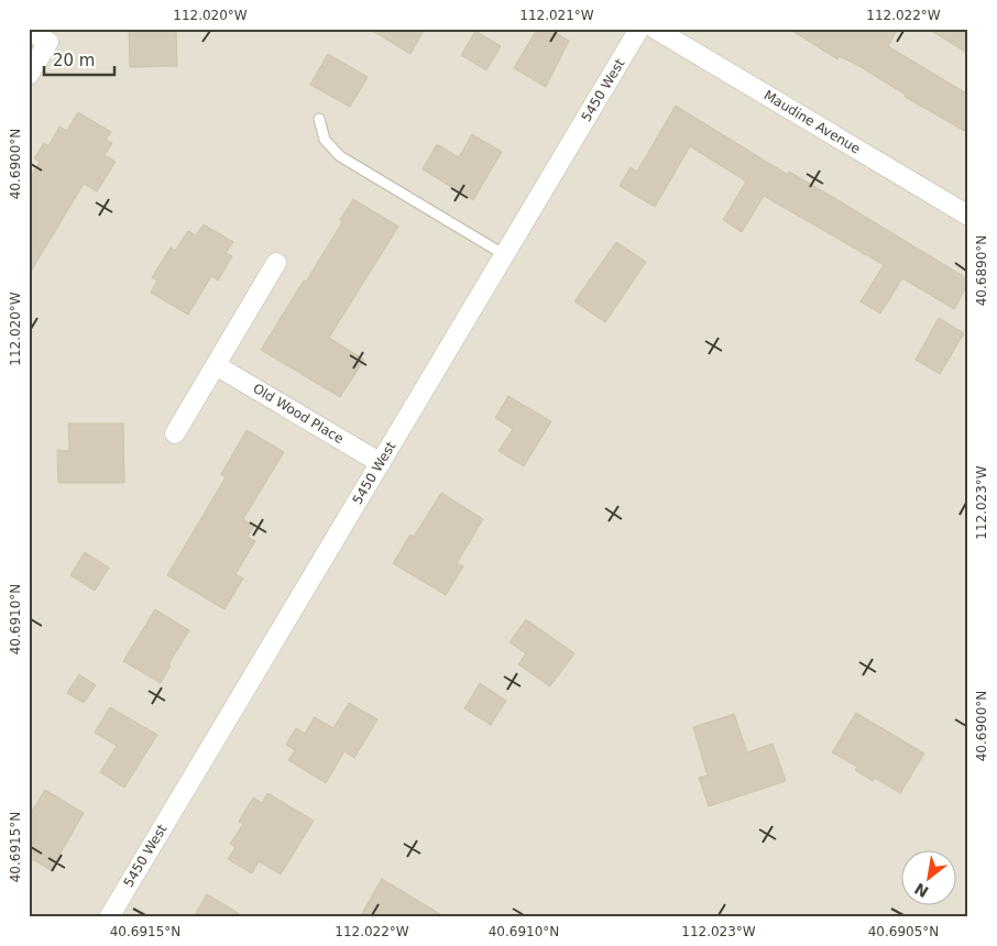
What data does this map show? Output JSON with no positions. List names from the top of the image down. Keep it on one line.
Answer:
{"streets":{"street":["5450 West","Maudine Avenue","Old Wood Place"]},"crossings":[["5450 West","Old Wood Place"]],"scale_bar":"20 m","north":"bottom left","coordinates":["112.020°W","112.021°W","112.022°W","40.6900°N","40.6890°N","112.023°W","40.6910°N","40.6915°N","40.6905°N"]}
